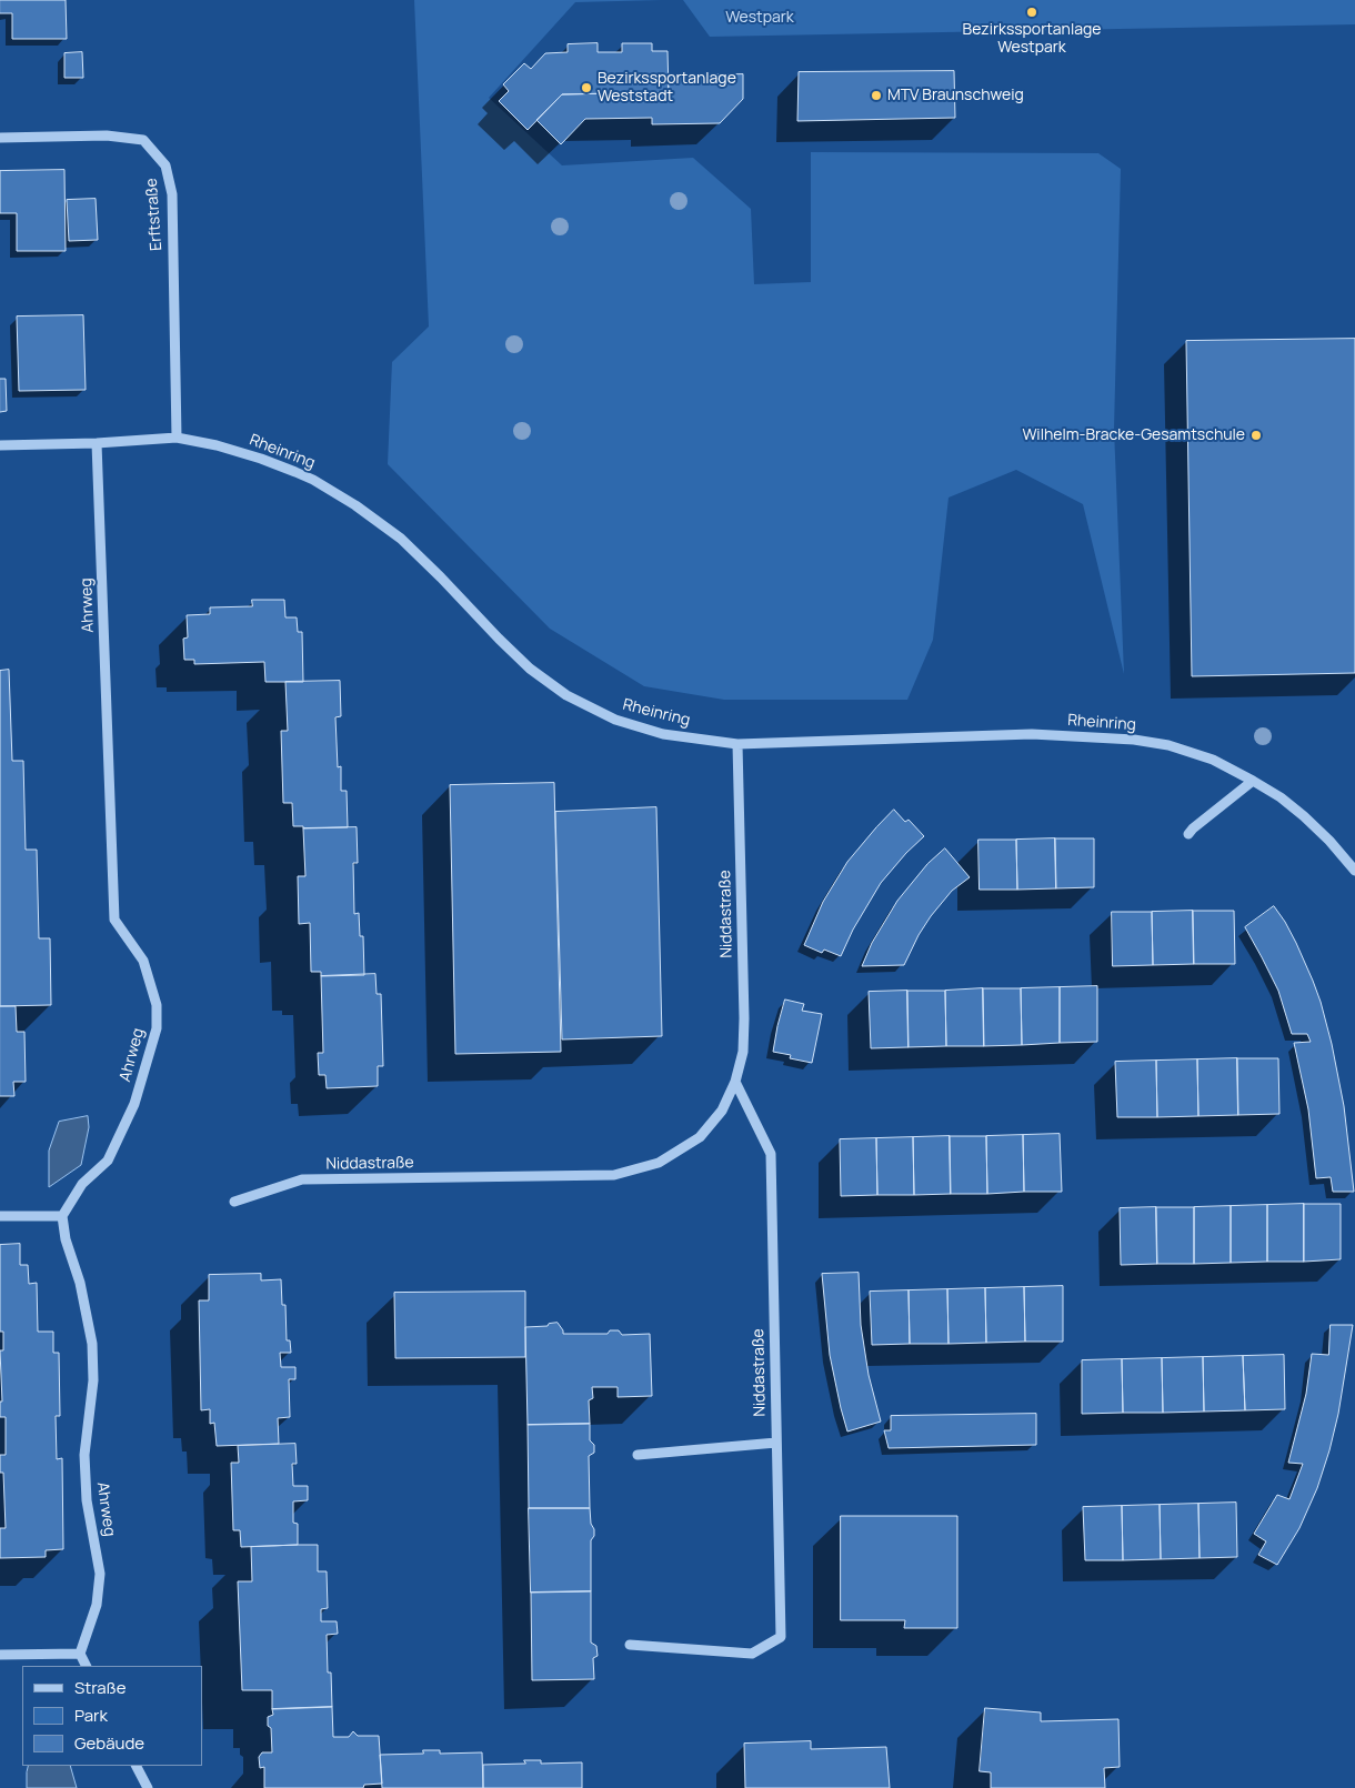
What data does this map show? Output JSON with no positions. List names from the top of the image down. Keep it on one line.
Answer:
{"streets":{"street":["Erftstraße","Rheinring","Ahrweg","Niddastraße"]},"crossings":[["Erftstraße","Rheinring"],["Rheinring","Ahrweg"],["Rheinring","Niddastraße"]],"parks":["Westpark"],"places":["Bezirkssportanlage Westpark","Bezirkssportanlage Weststadt","MTV Braunschweig","Wilhelm-Bracke-Gesamtschule"],"legend":["Straße","Park","Gebäude"]}
